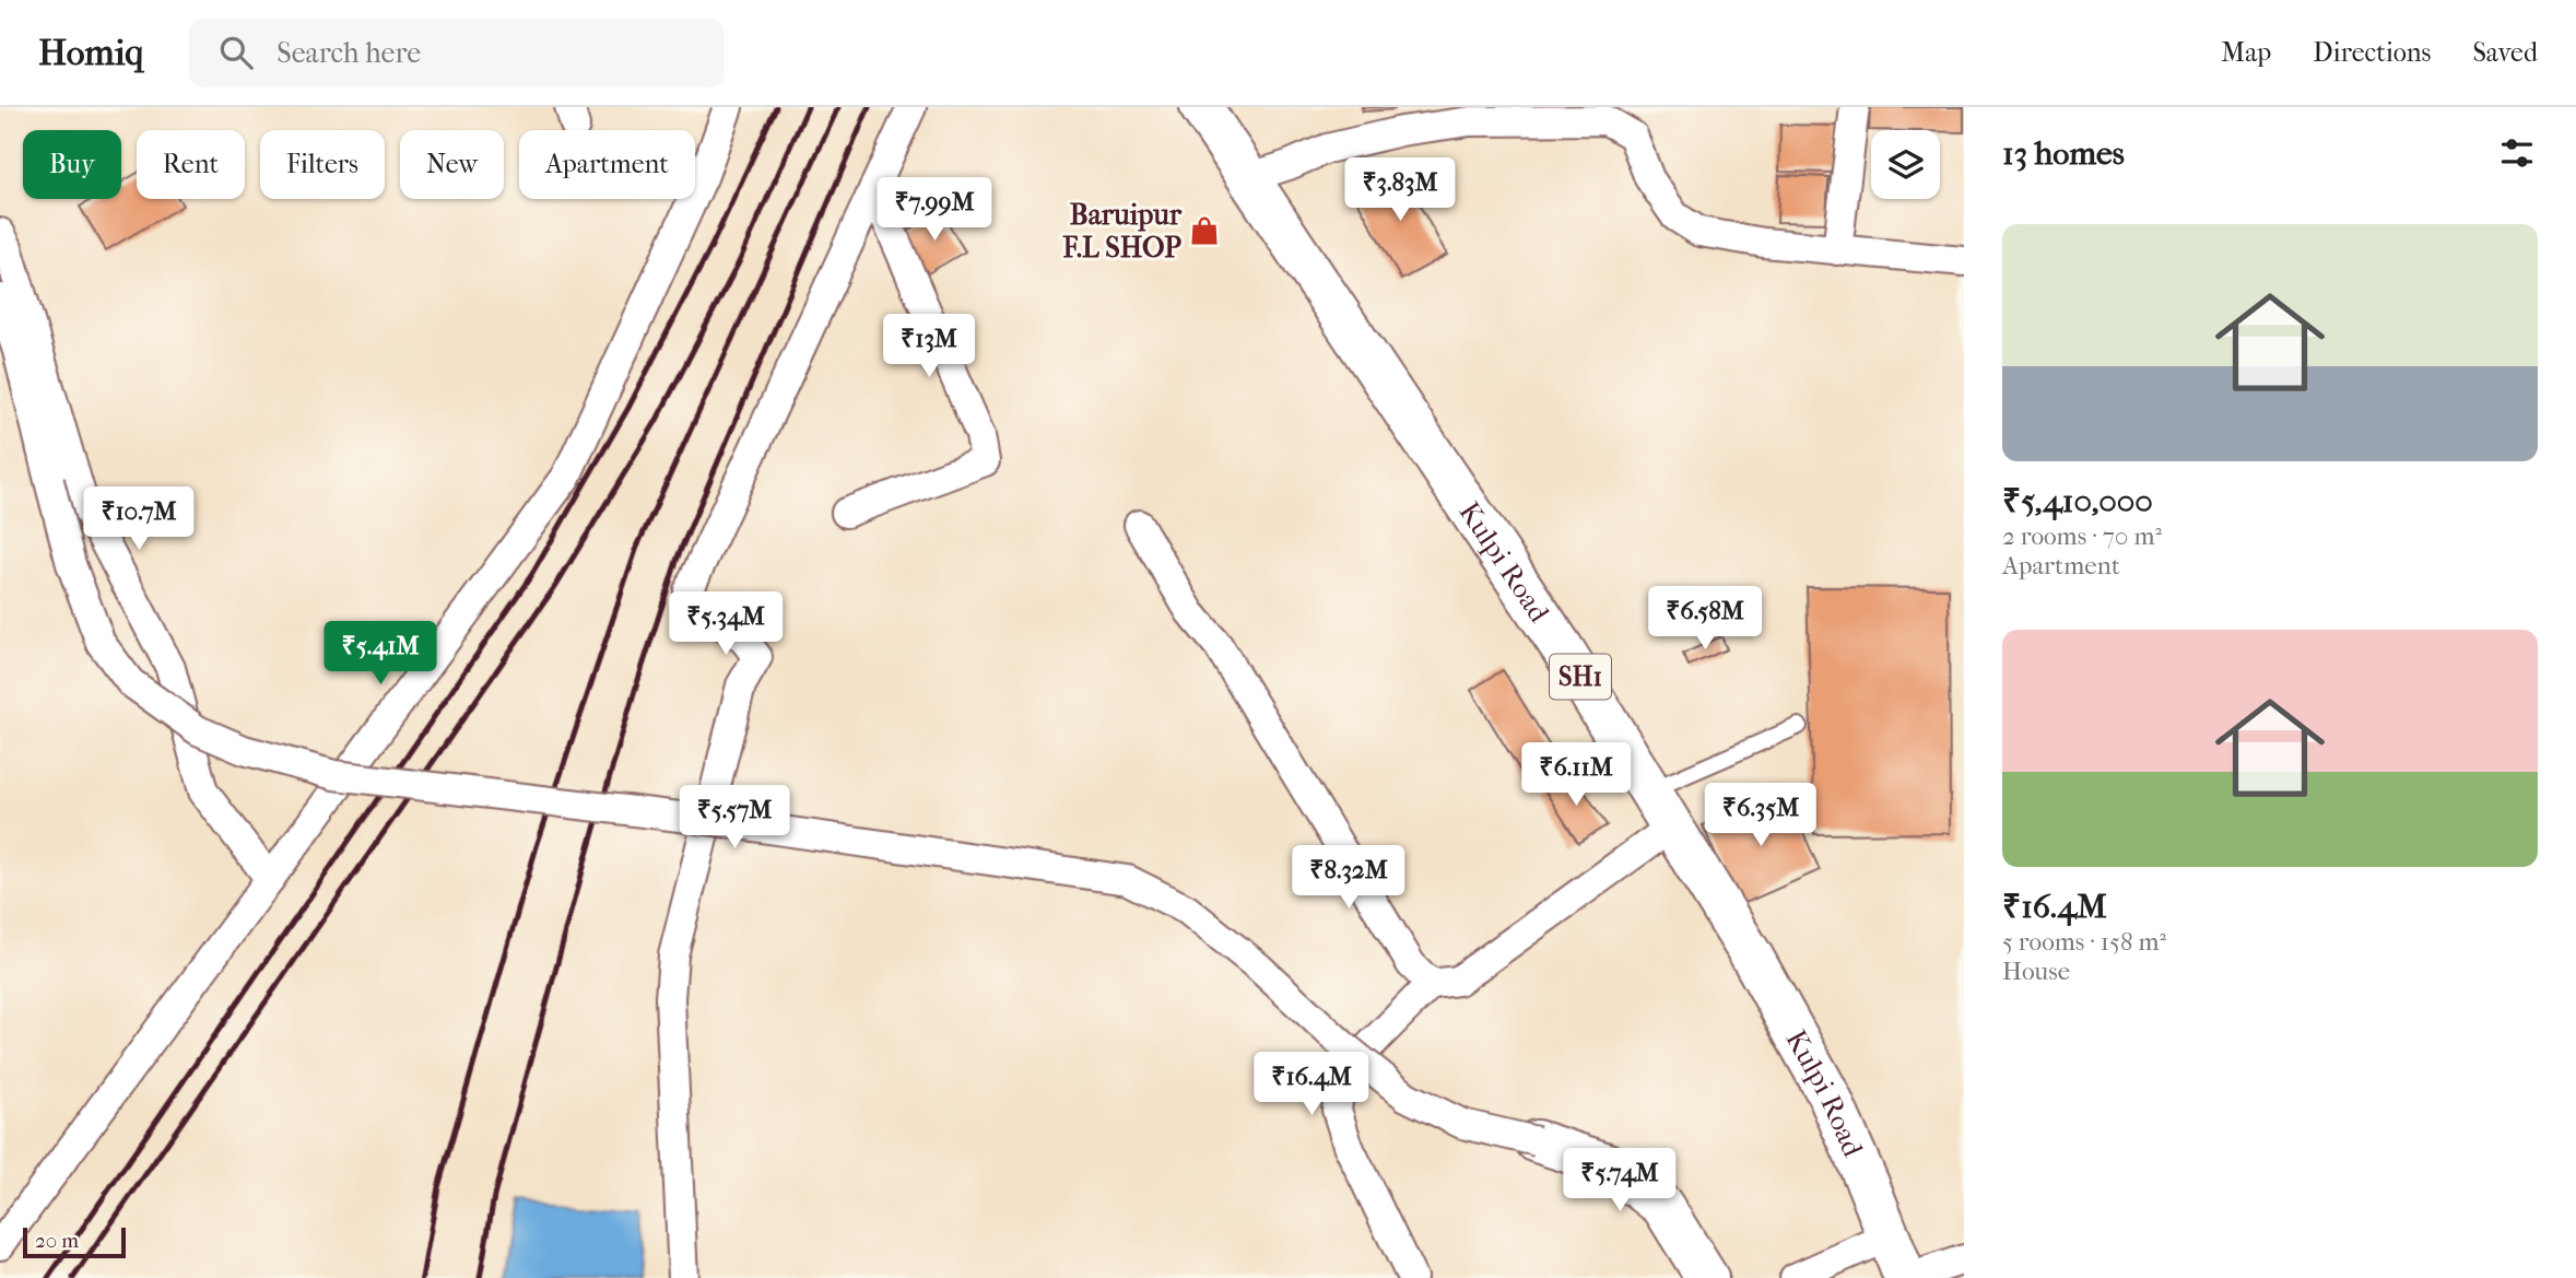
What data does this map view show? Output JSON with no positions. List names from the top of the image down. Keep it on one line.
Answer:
{"streets":{"main road":["Kulpi Road","SH1"]},"places":{"shop":["Baruipur F.L SHOP"]},"scale_bar":"20 m","page":{"header":"Homiq","search":"Search here","nav":["Map","Directions","Saved"],"heading":"13 homes","chip":["Buy","Rent","Filters","New","Apartment"],"price":["₹3.83M","₹7.99M","₹13M","₹10.7M","₹6.58M","₹5.34M","₹5.41M","₹6.11M","₹6.35M","₹5.57M","₹8.32M","₹16.4M","₹5.74M"],"list":[{"name":"₹5,410,000","note":"2 rooms · 70 m² · Apartment"},{"name":"₹16.4M","note":"5 rooms · 158 m² · House"}],"scale":"20 m"}}
